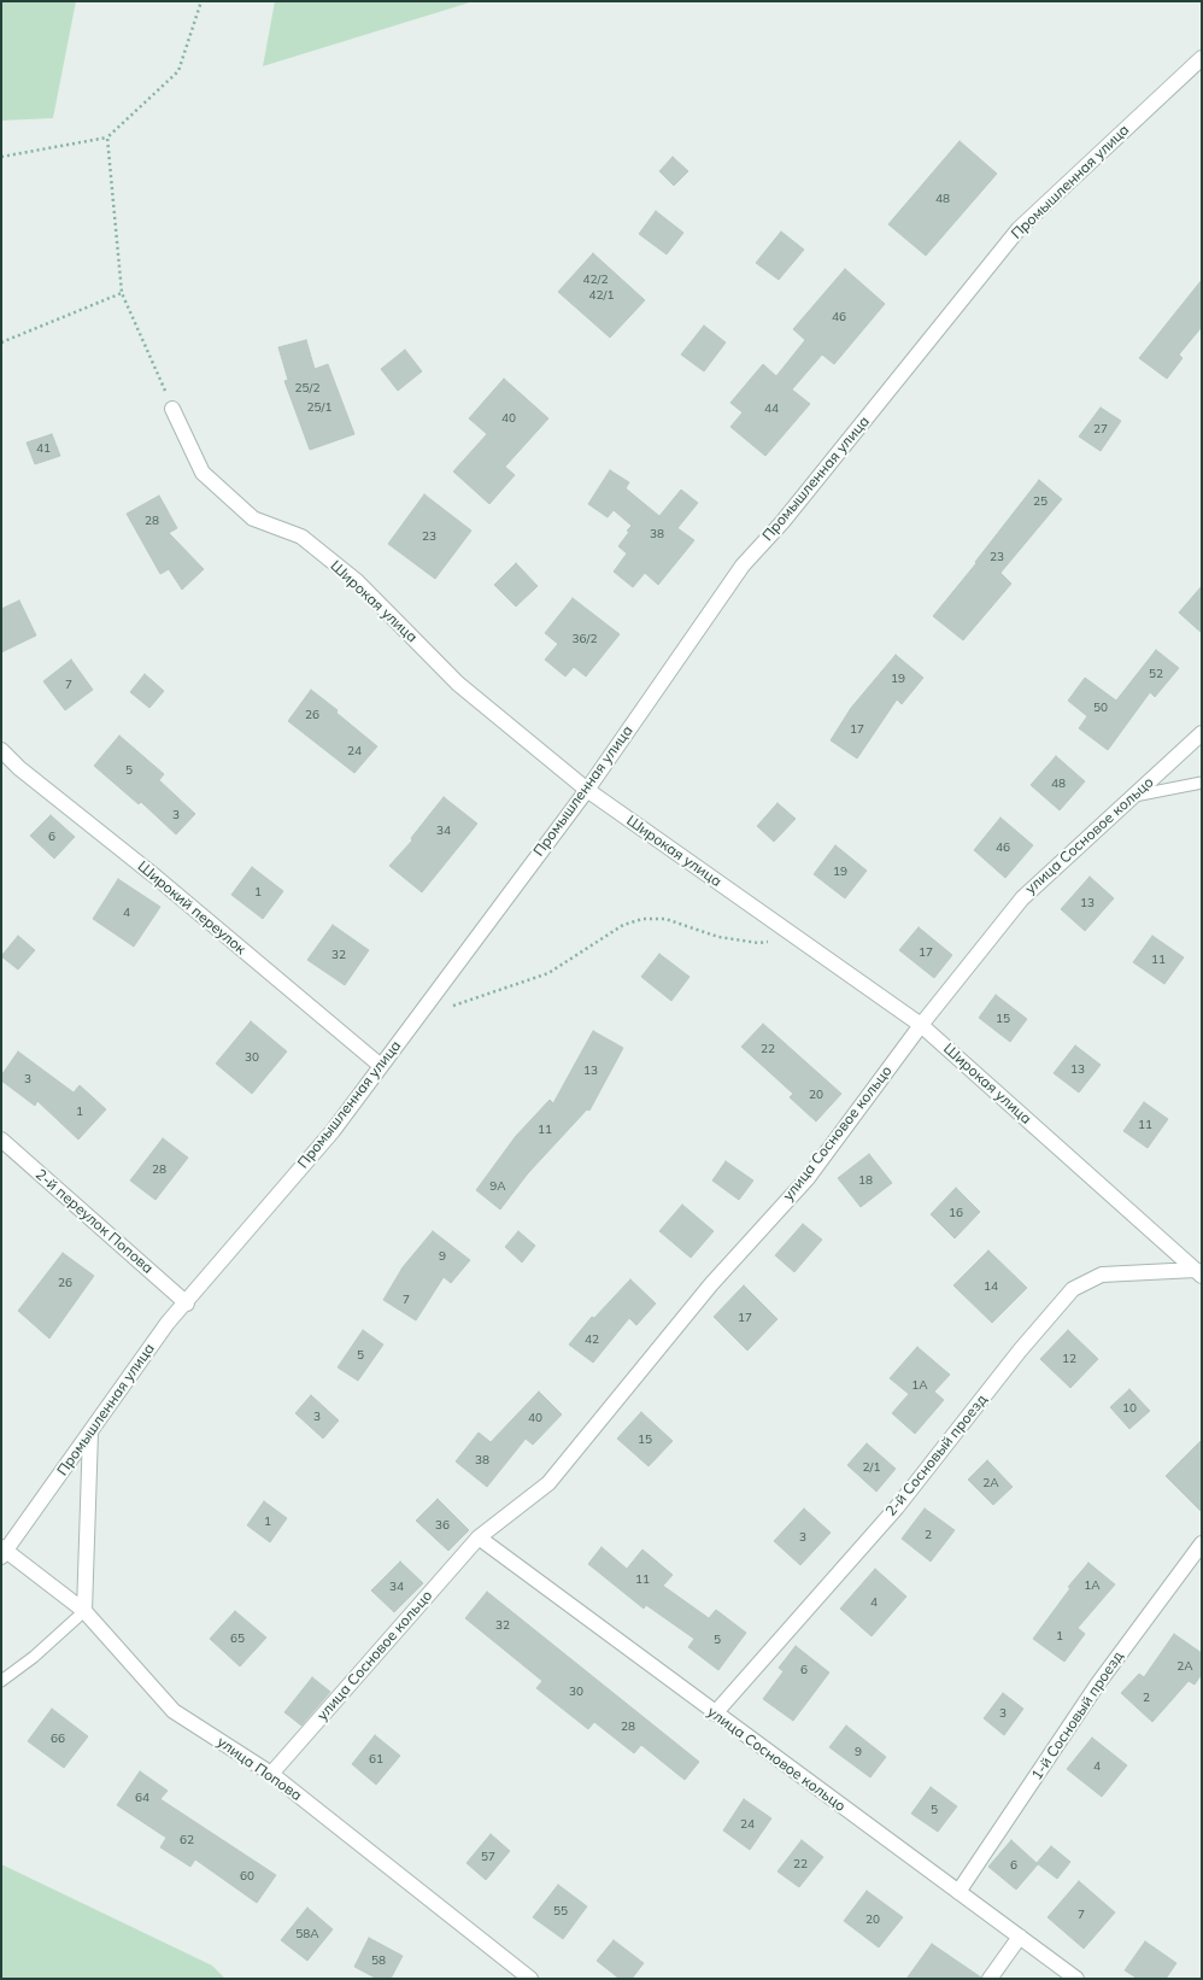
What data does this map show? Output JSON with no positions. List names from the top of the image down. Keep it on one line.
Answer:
{"streets":{"street":["Промышленная улица","Широкая улица","улица Сосновое кольцо","Широкий переулок","2-й переулок Попова","2-й Сосновый проезд","1-й Сосновый проезд","улица Попова"]},"crossings":[["Промышленная улица","Широкая улица"],["Промышленная улица","Широкий переулок"],["Промышленная улица","2-й переулок Попова"],["Промышленная улица","улица Попова"],["Широкая улица","улица Сосновое кольцо"],["Широкая улица","2-й Сосновый проезд"],["улица Сосновое кольцо","2-й Сосновый проезд"],["улица Сосновое кольцо","1-й Сосновый проезд"],["улица Сосновое кольцо","улица Попова"]],"house_numbers":["48","42/2","42/1","46","25/2","25/1","44","40","27","41","25","28","38","23","23","36/2","52","19","7","50","26","17","24","5","48","3","34","6","46","19","1","13","4","17","32","11","15","22","30","13","13","3","20","1","11","11","28","18","9А","16","9","26","14","7","17","42","5","12","1А","10","3","40","15","38","2/1","2А","1","36","2","3","11","1А","34","4","32","1","65","5","2А","6","30","2","3","28","66","9","61","4","64","5","24","62","57","22","6","60","55","7","20","58А","58"]}
